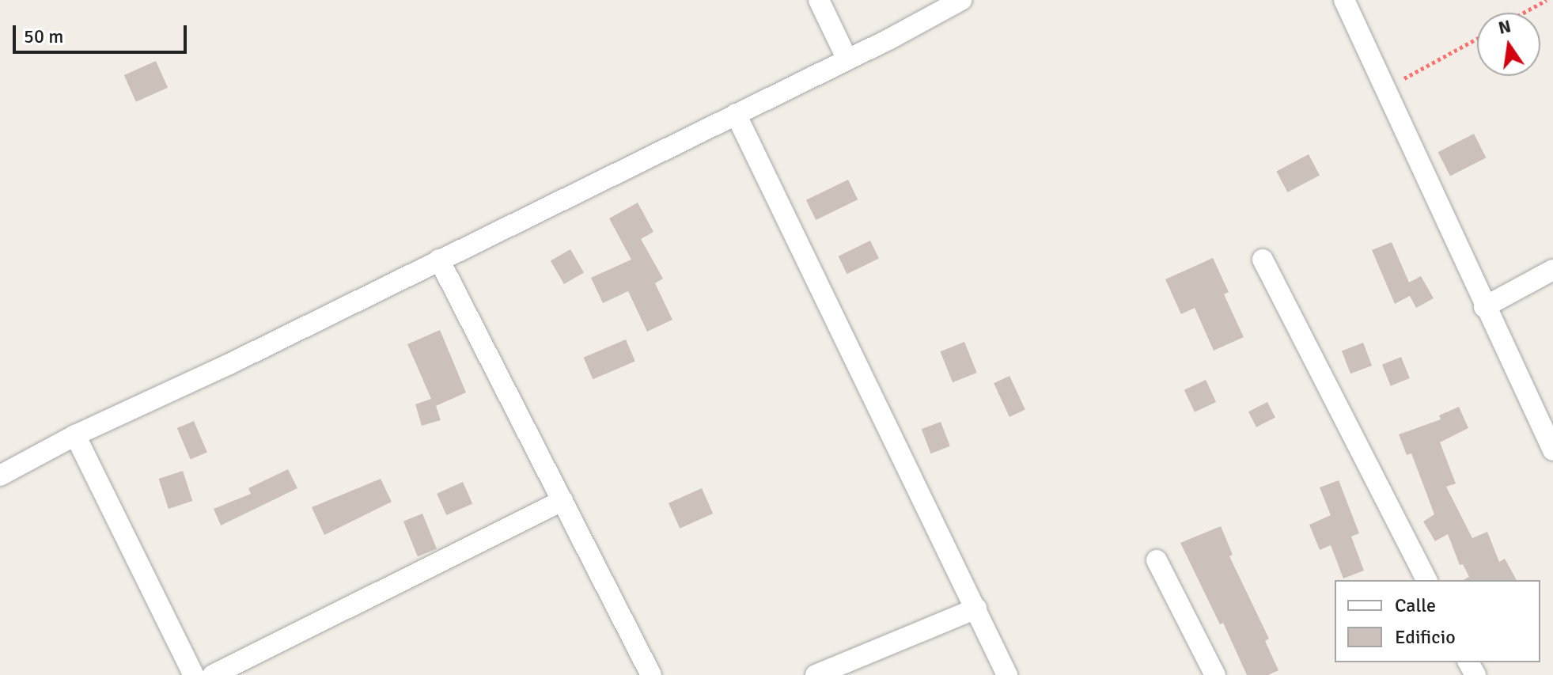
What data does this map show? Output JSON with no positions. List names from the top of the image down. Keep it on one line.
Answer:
{"legend":["Calle","Edificio"],"scale_bar":"50 m","north":"top"}
